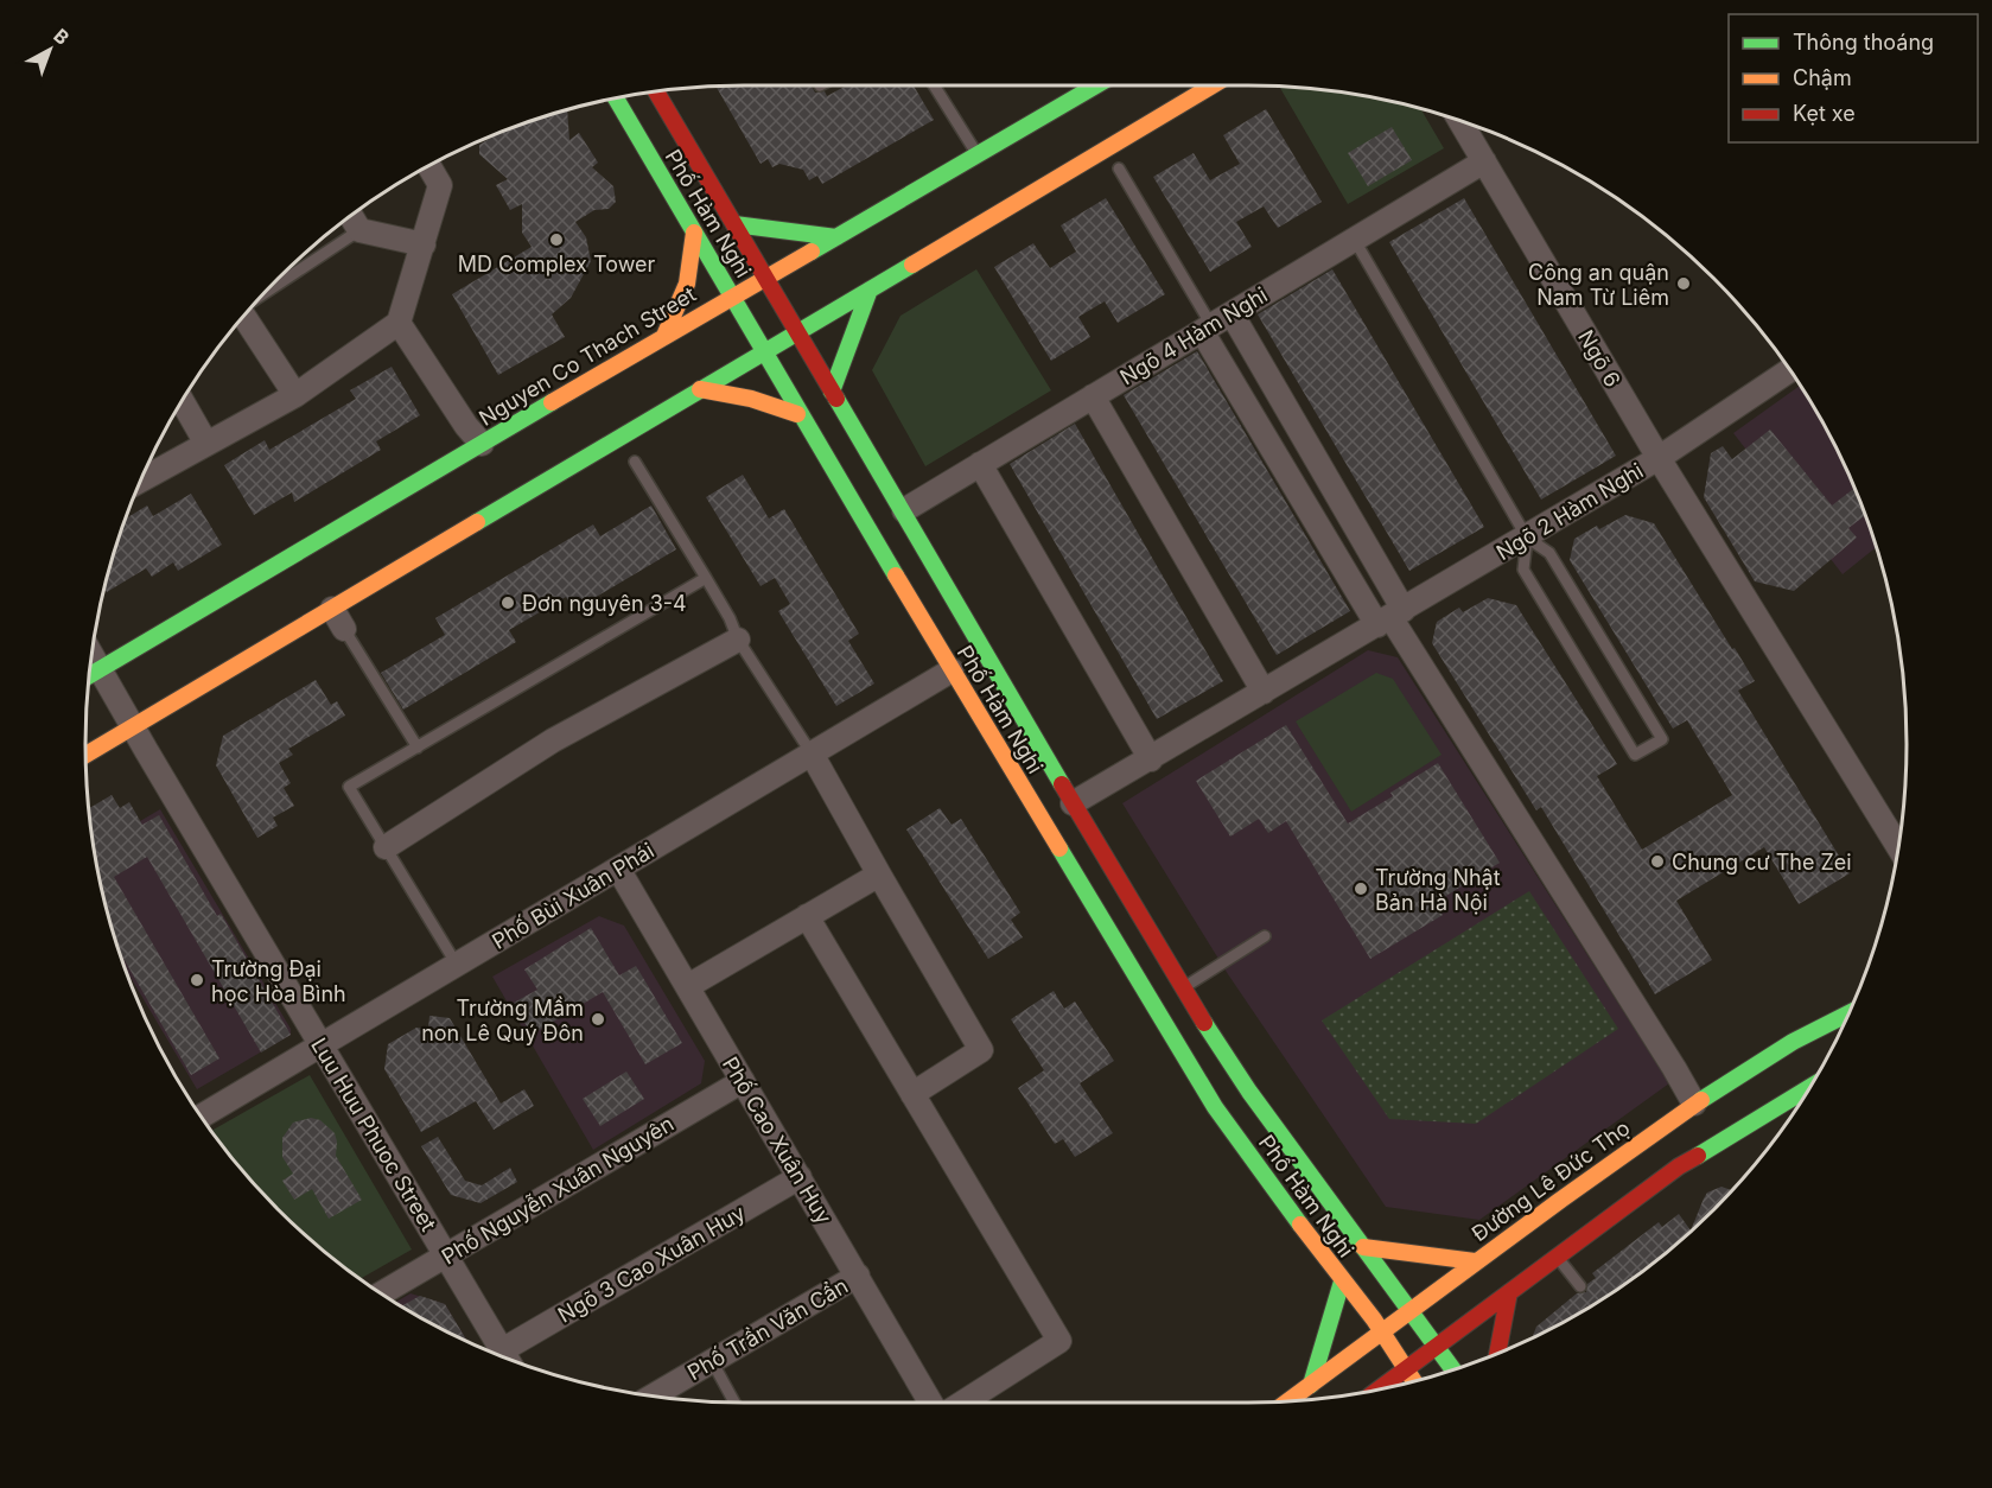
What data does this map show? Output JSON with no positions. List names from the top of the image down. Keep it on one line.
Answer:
{"streets":{"main road":["Phố Hàm Nghi","Nguyen Co Thach Street","Đường Lê Đức Thọ"],"street":["Ngõ 4 Hàm Nghi","Ngõ 6","Ngõ 2 Hàm Nghi","Phố Bùi Xuân Phái","Luu Huu Phuoc Street","Phố Cao Xuân Huy","Phố Nguyễn Xuân Nguyên","Ngõ 3 Cao Xuân Huy","Phố Trần Văn Cẩn"]},"crossings":[["Phố Hàm Nghi","Ngõ 4 Hàm Nghi"],["Phố Hàm Nghi","Nguyen Co Thach Street"],["Phố Hàm Nghi","Ngõ 2 Hàm Nghi"],["Phố Hàm Nghi","Phố Bùi Xuân Phái"],["Phố Hàm Nghi","Đường Lê Đức Thọ"],["Ngõ 4 Hàm Nghi","Ngõ 6"],["Nguyen Co Thach Street","Luu Huu Phuoc Street"],["Ngõ 6","Ngõ 2 Hàm Nghi"],["Phố Bùi Xuân Phái","Luu Huu Phuoc Street"],["Phố Bùi Xuân Phái","Phố Cao Xuân Huy"],["Luu Huu Phuoc Street","Phố Nguyễn Xuân Nguyên"],["Phố Cao Xuân Huy","Phố Nguyễn Xuân Nguyên"],["Phố Cao Xuân Huy","Ngõ 3 Cao Xuân Huy"],["Phố Cao Xuân Huy","Phố Trần Văn Cẩn"]],"places":["MD Complex Tower","Công an quận Nam Từ Liêm","Đơn nguyên 3-4","Chung cư The Zei","Trường Nhật Bản Hà Nội","Trường Đại học Hòa Bình","Trường Mầm non Lê Quý Đôn"],"legend":["Thông thoáng","Chậm","Kẹt xe"],"north":"top right"}
